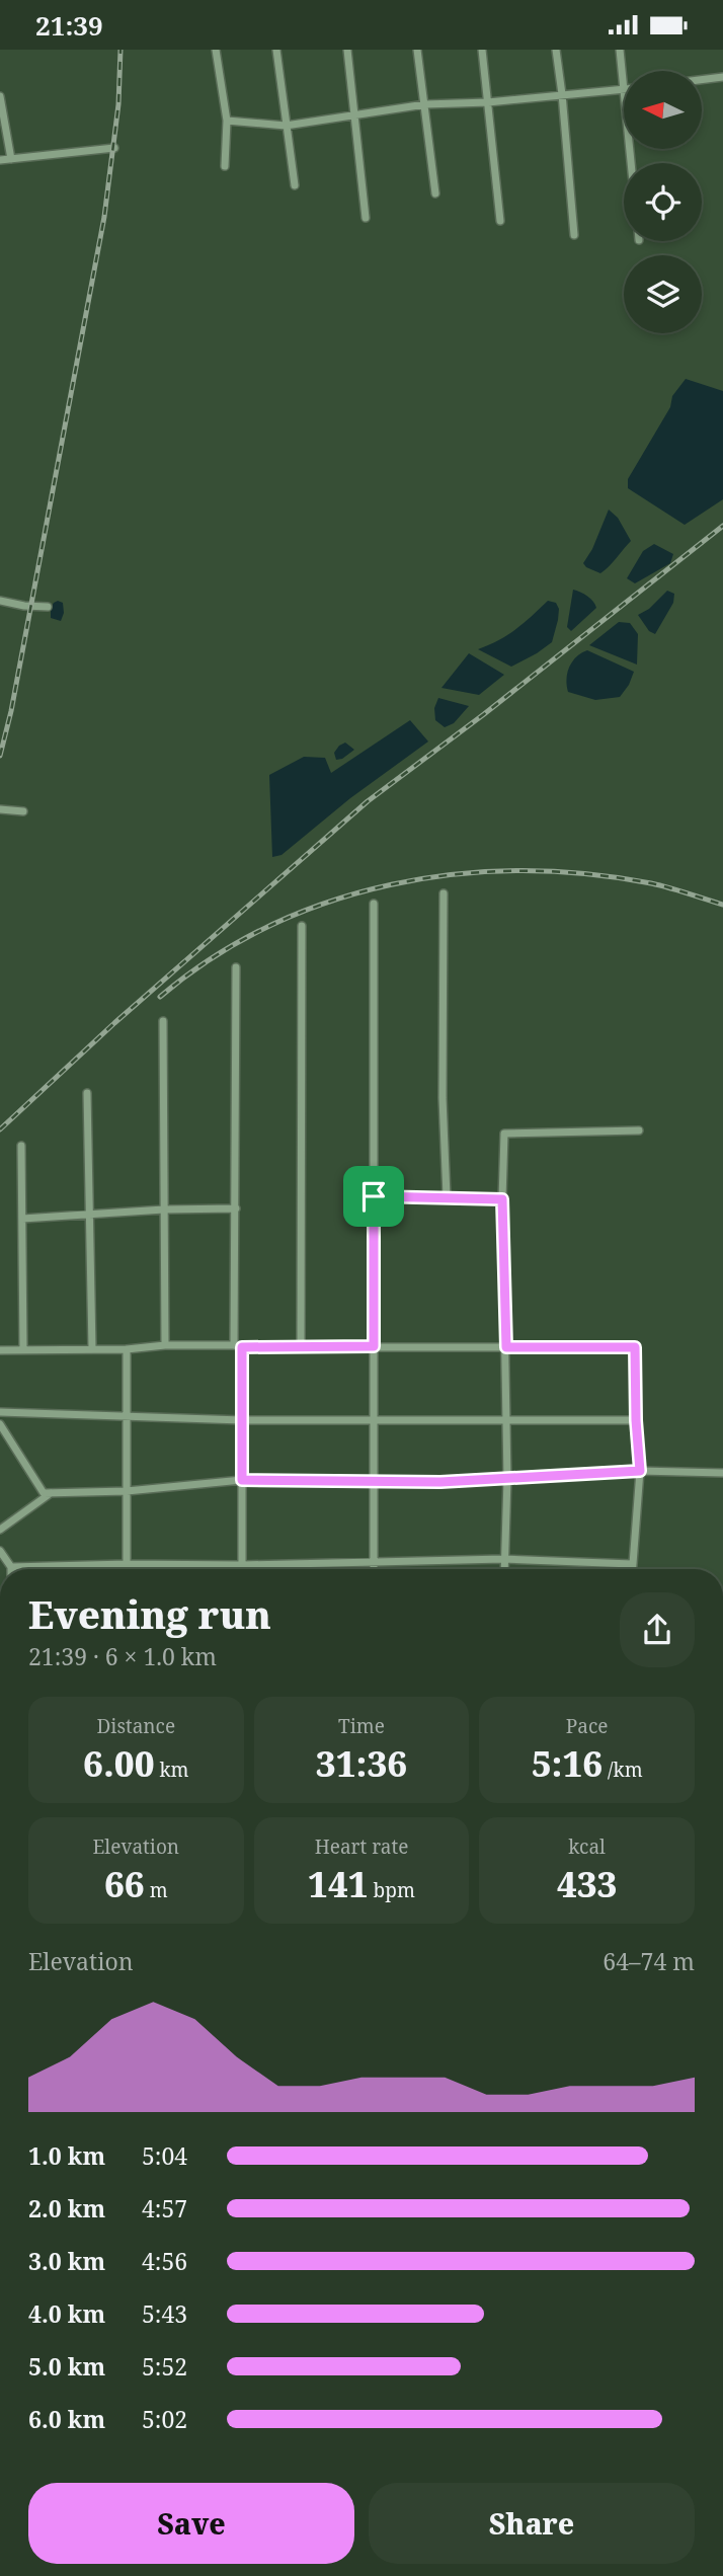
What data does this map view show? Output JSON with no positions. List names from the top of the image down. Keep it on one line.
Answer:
{"north":"left","page":{"status":"21:39","heading":["Evening run","21:39 · 6 × 1.0 km"],"stats":[["Distance","6.00 km"],["Time","31:36"],["Pace","5:16 /km"],["Elevation","66 m"],["Heart rate","141 bpm"],["kcal","433"]],"chart":["Elevation","64–74 m"],"list":[{"name":"1.0 km","note":"5:04"},{"name":"2.0 km","note":"4:57"},{"name":"3.0 km","note":"4:56"},{"name":"4.0 km","note":"5:43"},{"name":"5.0 km","note":"5:52"},{"name":"6.0 km","note":"5:02"}],"buttons":["Save","Share"]}}
